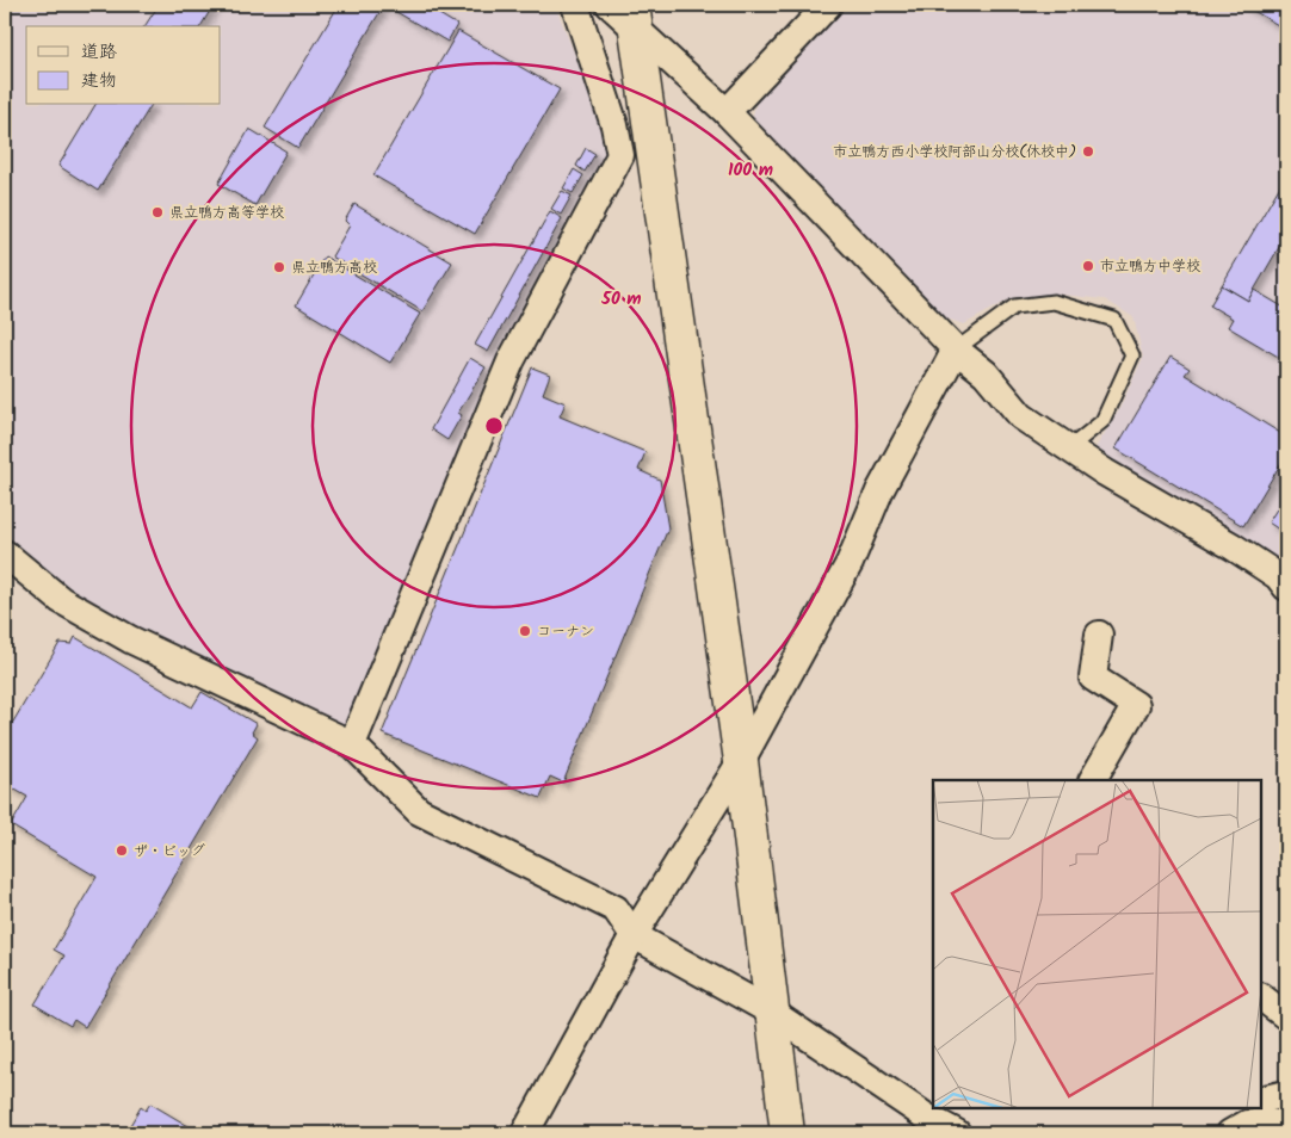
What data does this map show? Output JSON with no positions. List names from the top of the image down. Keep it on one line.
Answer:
{"places":["市立鴨方西小学校阿部山分校(休校中)","県立鴨方高等学校","市立鴨方中学校","県立鴨方高校","コーナン","ザ・ビッグ"],"legend":["道路","建物"],"rings":["100 m","50 m"]}
